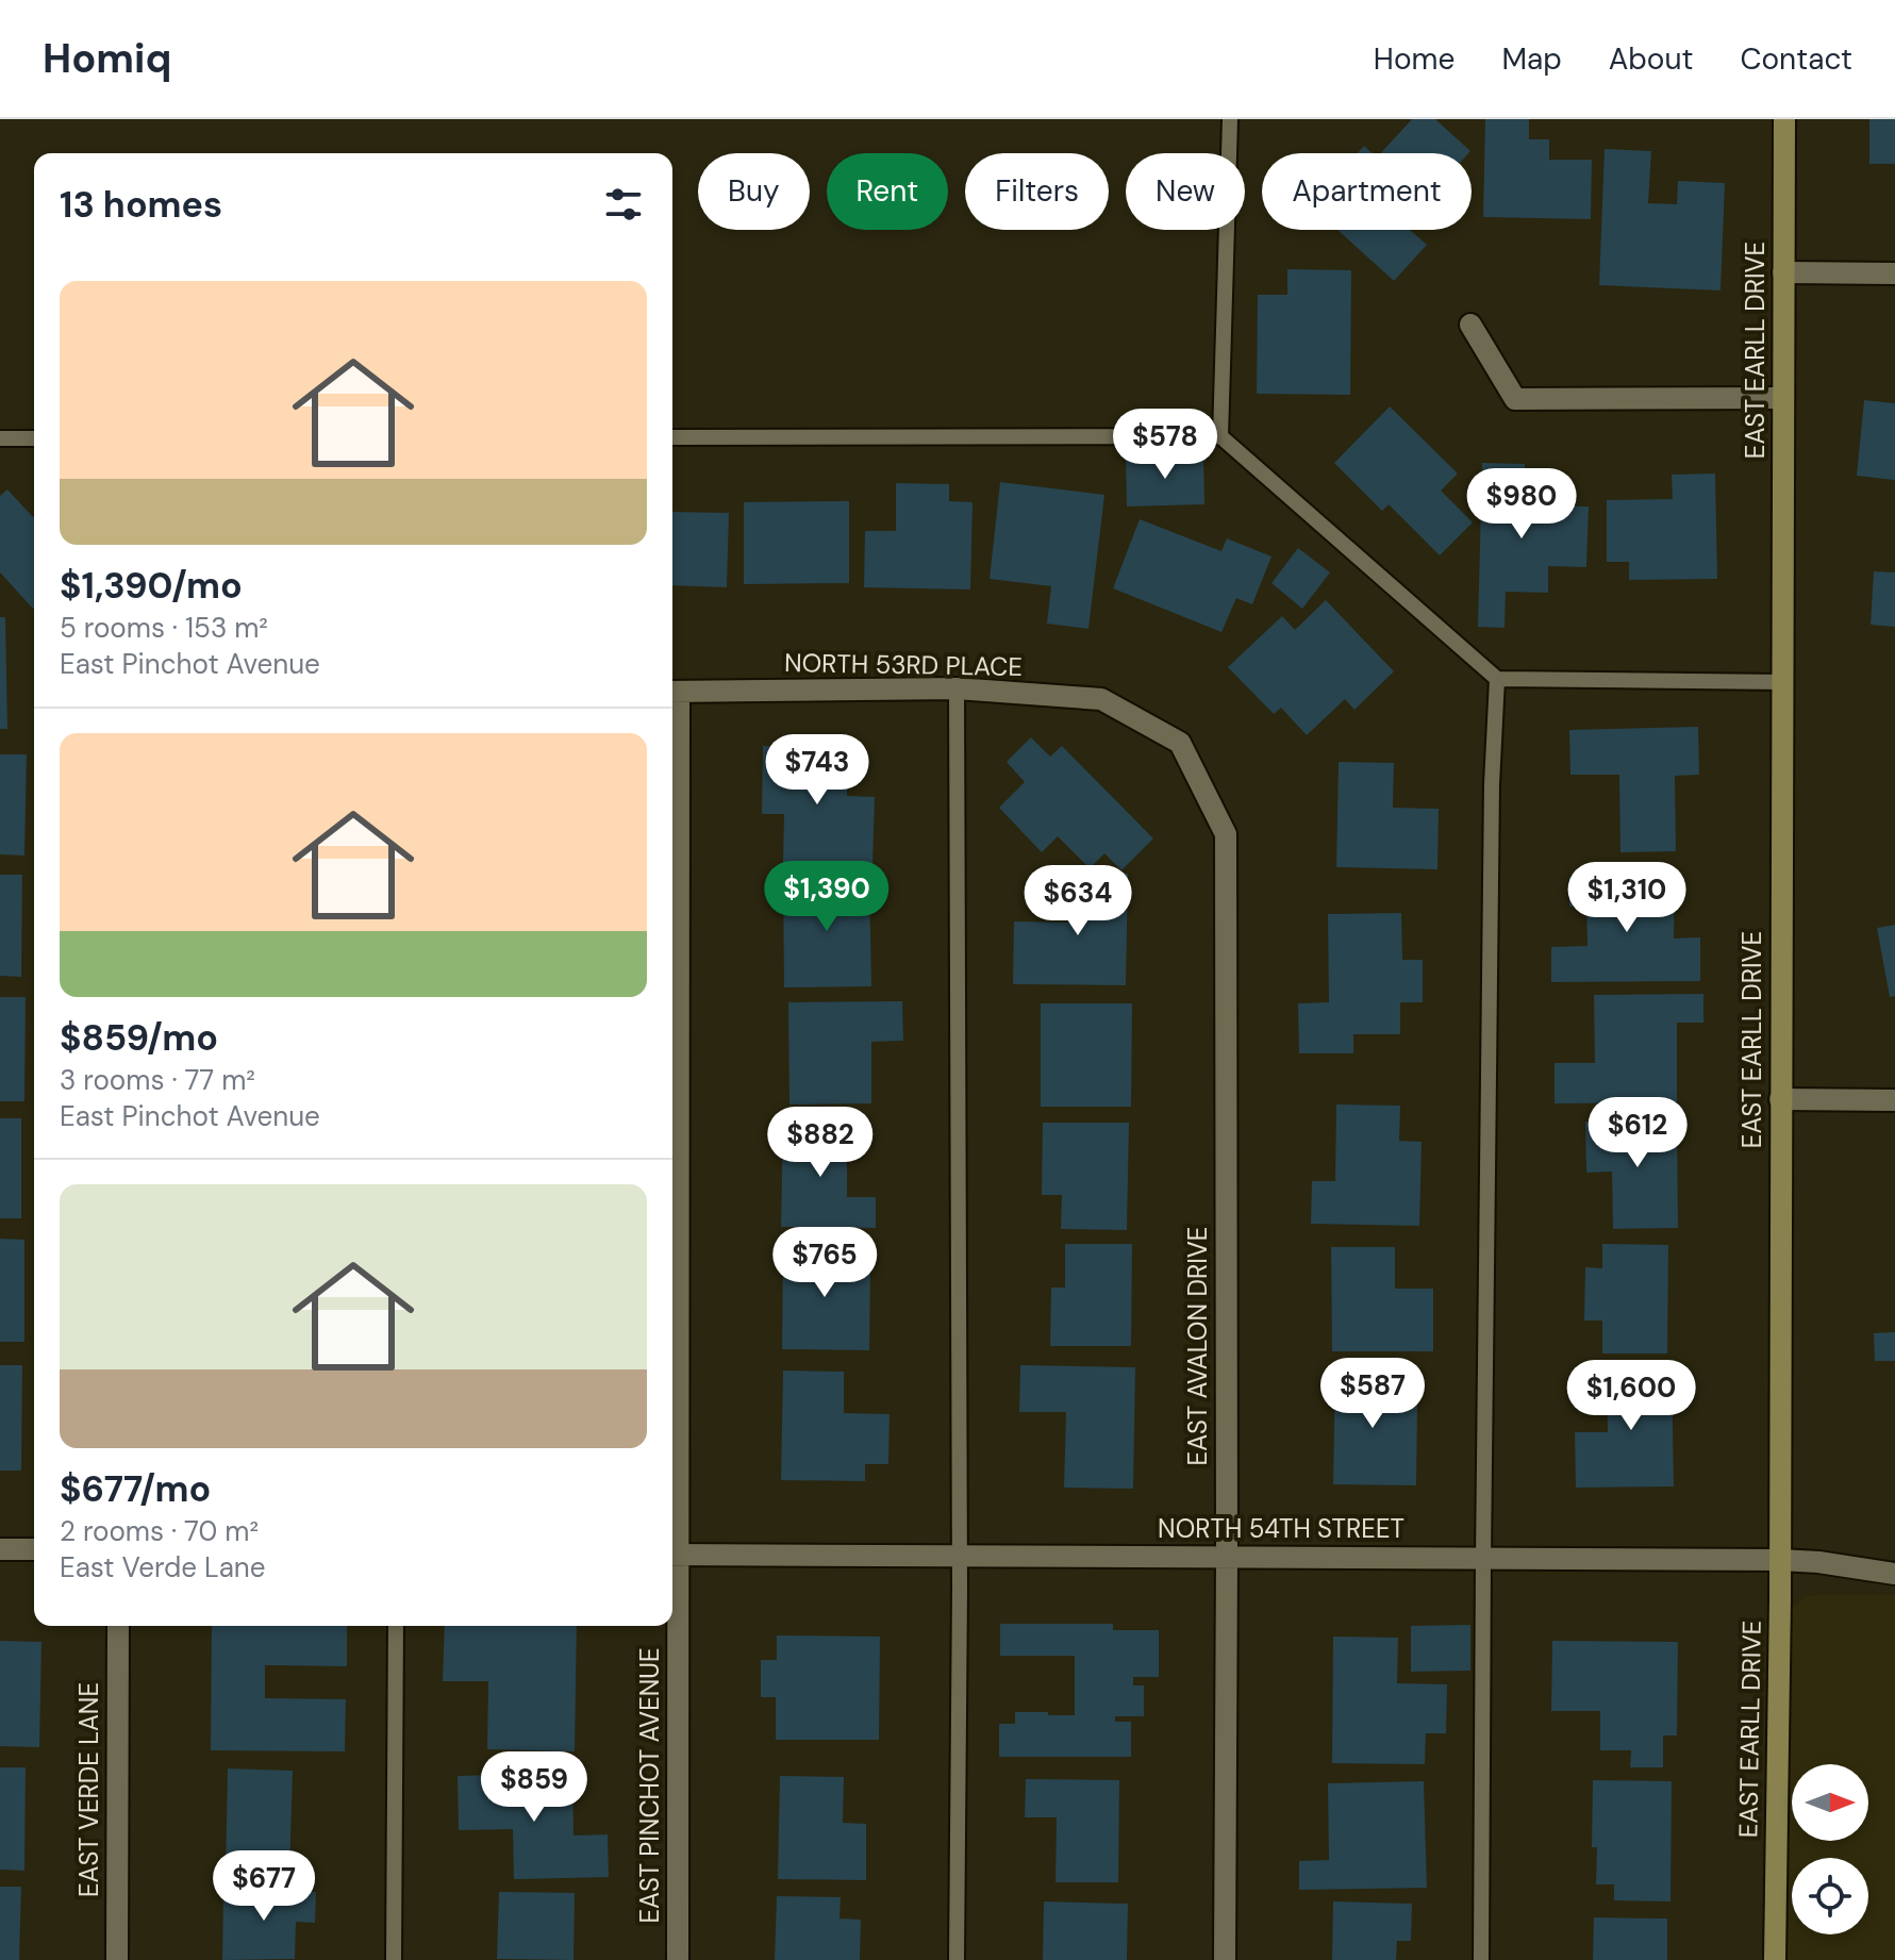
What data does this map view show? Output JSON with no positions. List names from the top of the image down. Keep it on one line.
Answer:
{"streets":{"street":["EAST EARLL DRIVE","NORTH 53RD PLACE","EAST AVALON DRIVE","NORTH 54TH STREET","EAST PINCHOT AVENUE","EAST VERDE LANE"]},"crossings":[["EAST EARLL DRIVE","NORTH 54TH STREET"],["NORTH 53RD PLACE","EAST AVALON DRIVE"],["NORTH 53RD PLACE","EAST PINCHOT AVENUE"],["EAST AVALON DRIVE","NORTH 54TH STREET"],["NORTH 54TH STREET","EAST PINCHOT AVENUE"]],"north":"right","page":{"header":"Homiq","nav":["Home","Map","About","Contact"],"chip":["Buy","Rent","Filters","New","Apartment"],"heading":"13 homes","list":[{"name":"$1,390/mo","note":"5 rooms · 153 m² · East Pinchot Avenue"},{"name":"$859/mo","note":"3 rooms · 77 m² · East Pinchot Avenue"},{"name":"$677/mo","note":"2 rooms · 70 m² · East Verde Lane"}],"price":["$578","$980","$743","$1,390","$1,310","$634","$612","$882","$765","$587","$1,600","$859","$677"]}}
